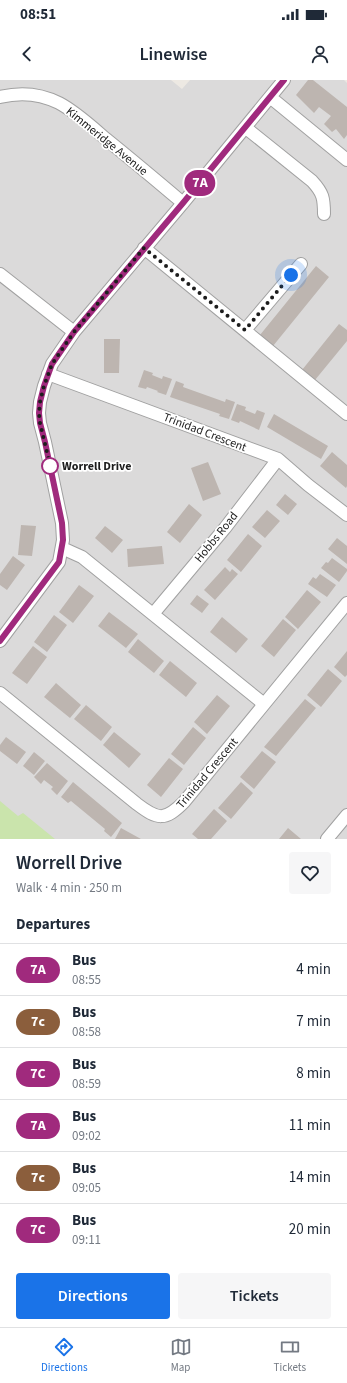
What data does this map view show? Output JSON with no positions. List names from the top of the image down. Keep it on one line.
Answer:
{"streets":{"street":["Kimmeridge Avenue","Trinidad Crescent","Hobbs Road"]},"crossings":[["Trinidad Crescent","Hobbs Road"]],"places":["Worrell Drive"],"lines":["bus line 7A"],"page":{"status":"08:51","header":"Linewise","on_map":"7A","heading":[["Worrell Drive","Walk · 4 min · 250 m"],"Departures"],"list":[{"mark":"7A","name":"Bus","note":"08:55","value":"4 min"},{"mark":"7c","name":"Bus","note":"08:58","value":"7 min"},{"mark":"7C","name":"Bus","note":"08:59","value":"8 min"},{"mark":"7A","name":"Bus","note":"09:02","value":"11 min"},{"mark":"7c","name":"Bus","note":"09:05","value":"14 min"},{"mark":"7C","name":"Bus","note":"09:11","value":"20 min"}],"buttons":["Directions","Tickets"],"tabs":["Directions","Map","Tickets"]}}
